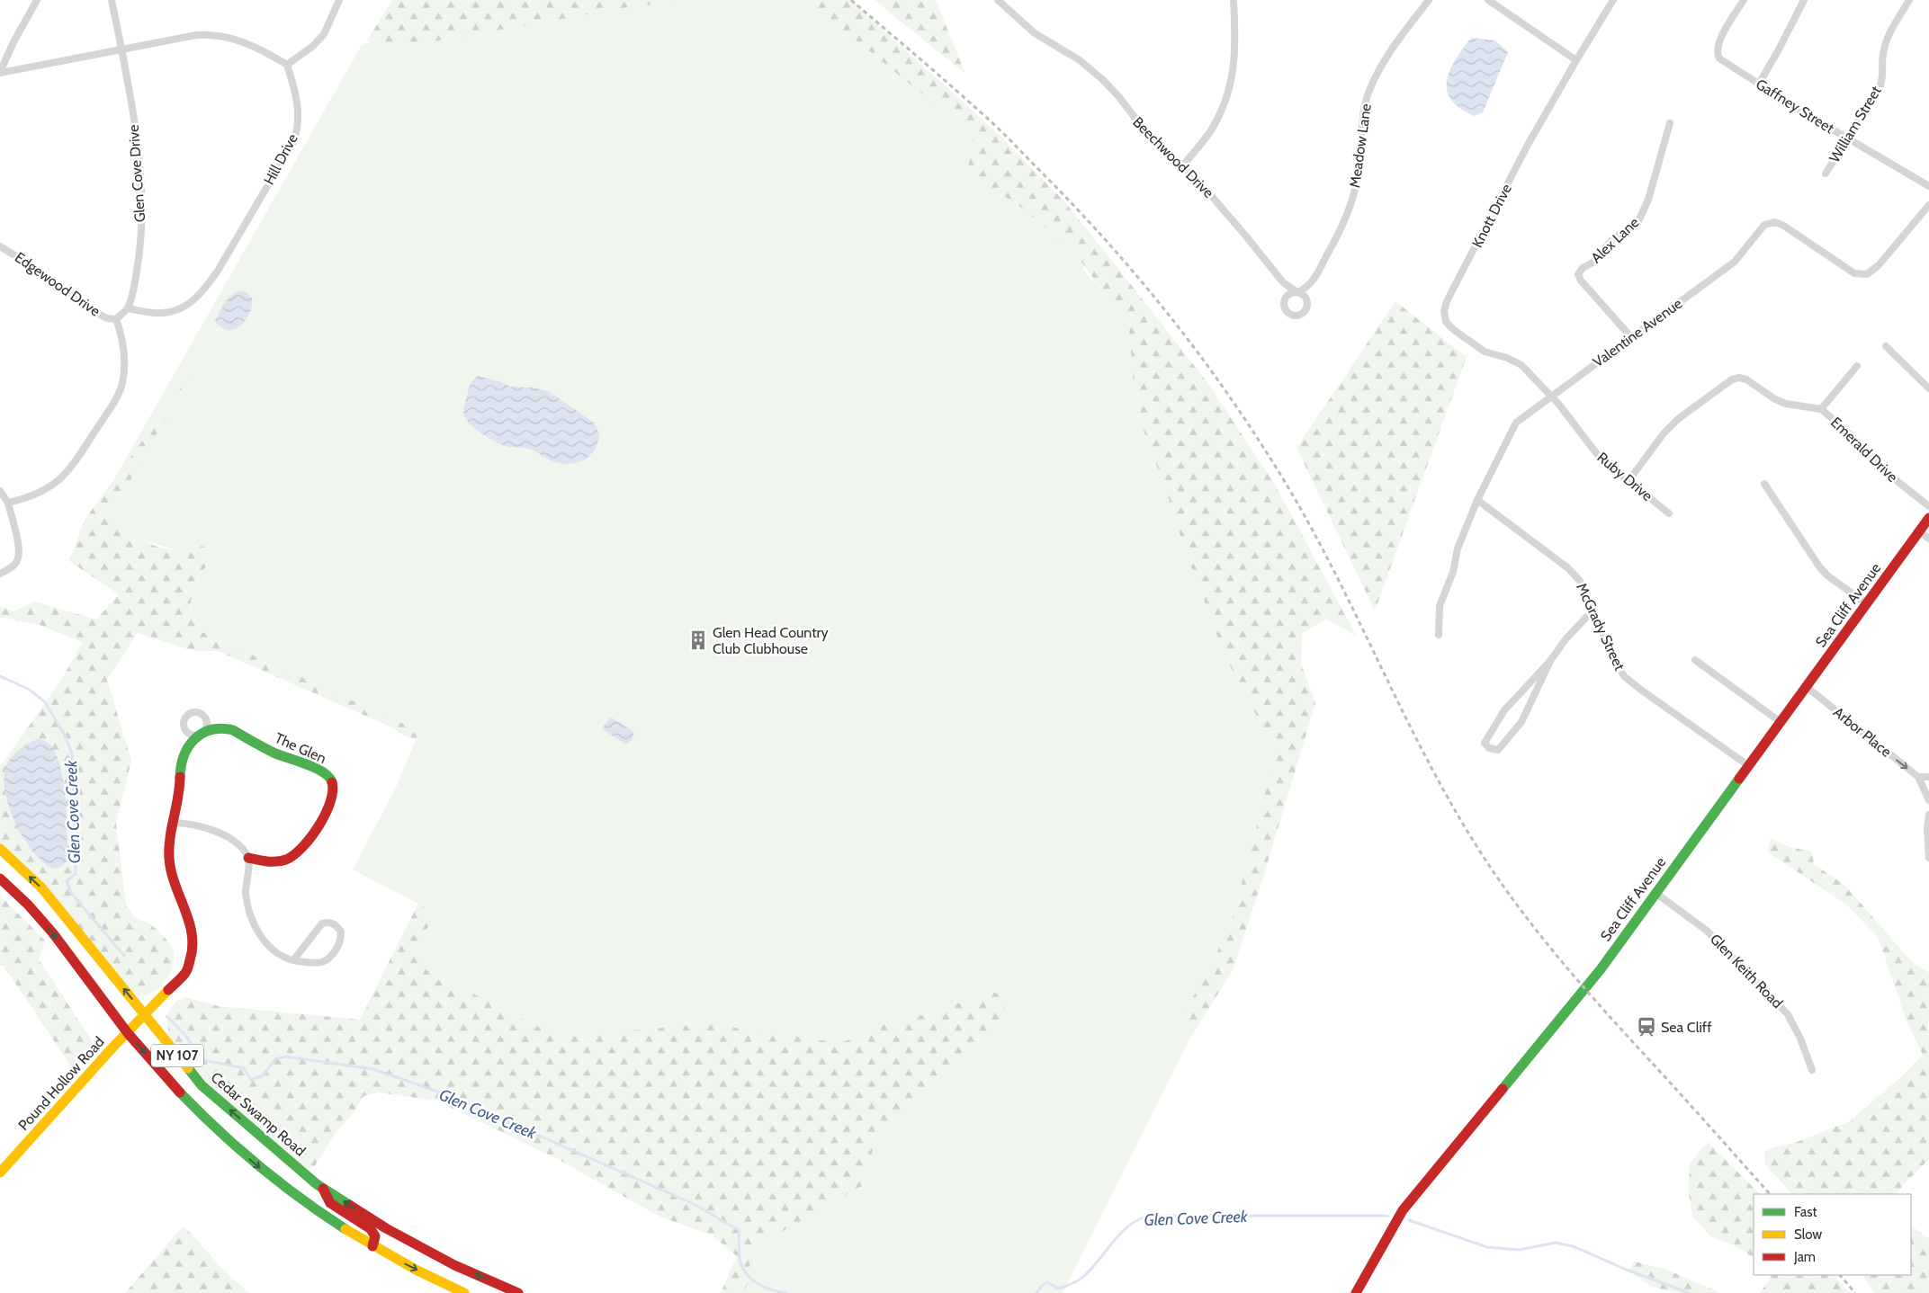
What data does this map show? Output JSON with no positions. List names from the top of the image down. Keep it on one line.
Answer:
{"streets":{"street":["Gaffney Street","William Street","Meadow Lane","Beechwood Drive","Hill Drive","Glen Cove Drive","Knott Drive","Alex Lane","Edgewood Drive","Valentine Avenue","Emerald Drive","Ruby Drive","Sea Cliff Avenue","McGrady Street","Arbor Place","The Glen","Glen Keith Road","NY 107","Pound Hollow Road","Cedar Swamp Road"]},"crossings":[["Gaffney Street","William Street"],["Meadow Lane","Beechwood Drive"],["Hill Drive","Glen Cove Drive"],["Knott Drive","Valentine Avenue"],["Knott Drive","Ruby Drive"],["Alex Lane","Valentine Avenue"],["Valentine Avenue","Ruby Drive"],["Valentine Avenue","McGrady Street"],["Emerald Drive","Ruby Drive"],["Sea Cliff Avenue","McGrady Street"],["Sea Cliff Avenue","Arbor Place"],["Sea Cliff Avenue","Glen Keith Road"],["The Glen","Pound Hollow Road"],["The Glen","Cedar Swamp Road"],["NY 107","Pound Hollow Road"],["Pound Hollow Road","Cedar Swamp Road"]],"one_way":["Arbor Place"],"water":["Glen Cove Creek"],"places":{"building":["Glen Head Country Club Clubhouse"],"station":["Sea Cliff"]},"legend":["Fast","Slow","Jam"]}
